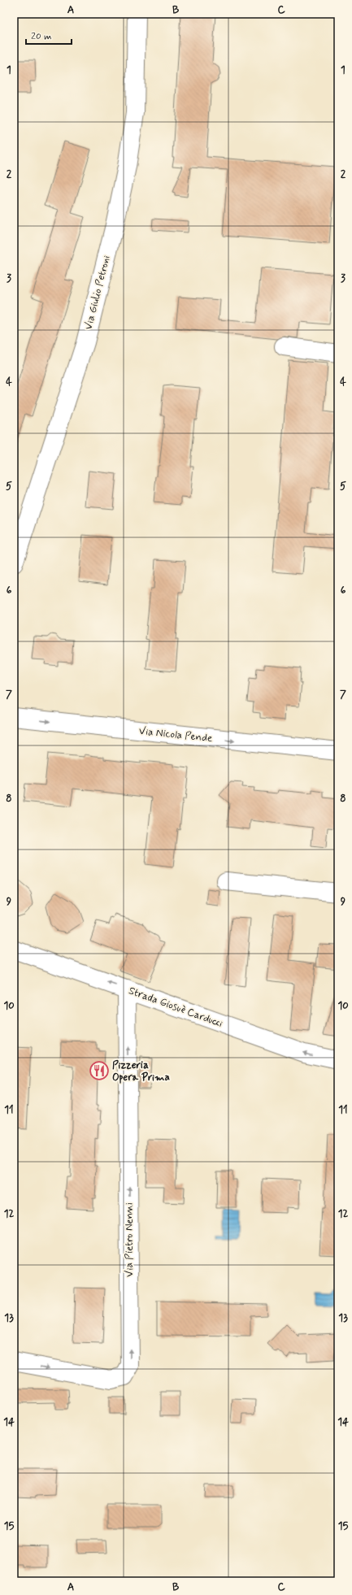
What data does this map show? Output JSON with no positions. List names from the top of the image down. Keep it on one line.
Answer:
{"streets":{"street":["Via Giulio Petroni","Via Nicola Pende","Strada Giosuè Carducci","Via Pietro Nenni"]},"crossings":[["Strada Giosuè Carducci","Via Pietro Nenni"]],"places":{"restaurant":["Pizzeria Opera Prima"]},"scale_bar":"20 m","grid":{"columns":["A","B","C"],"rows":["1","2","3","4","5","6","7","8","9","10","11","12","13","14","15"]}}
